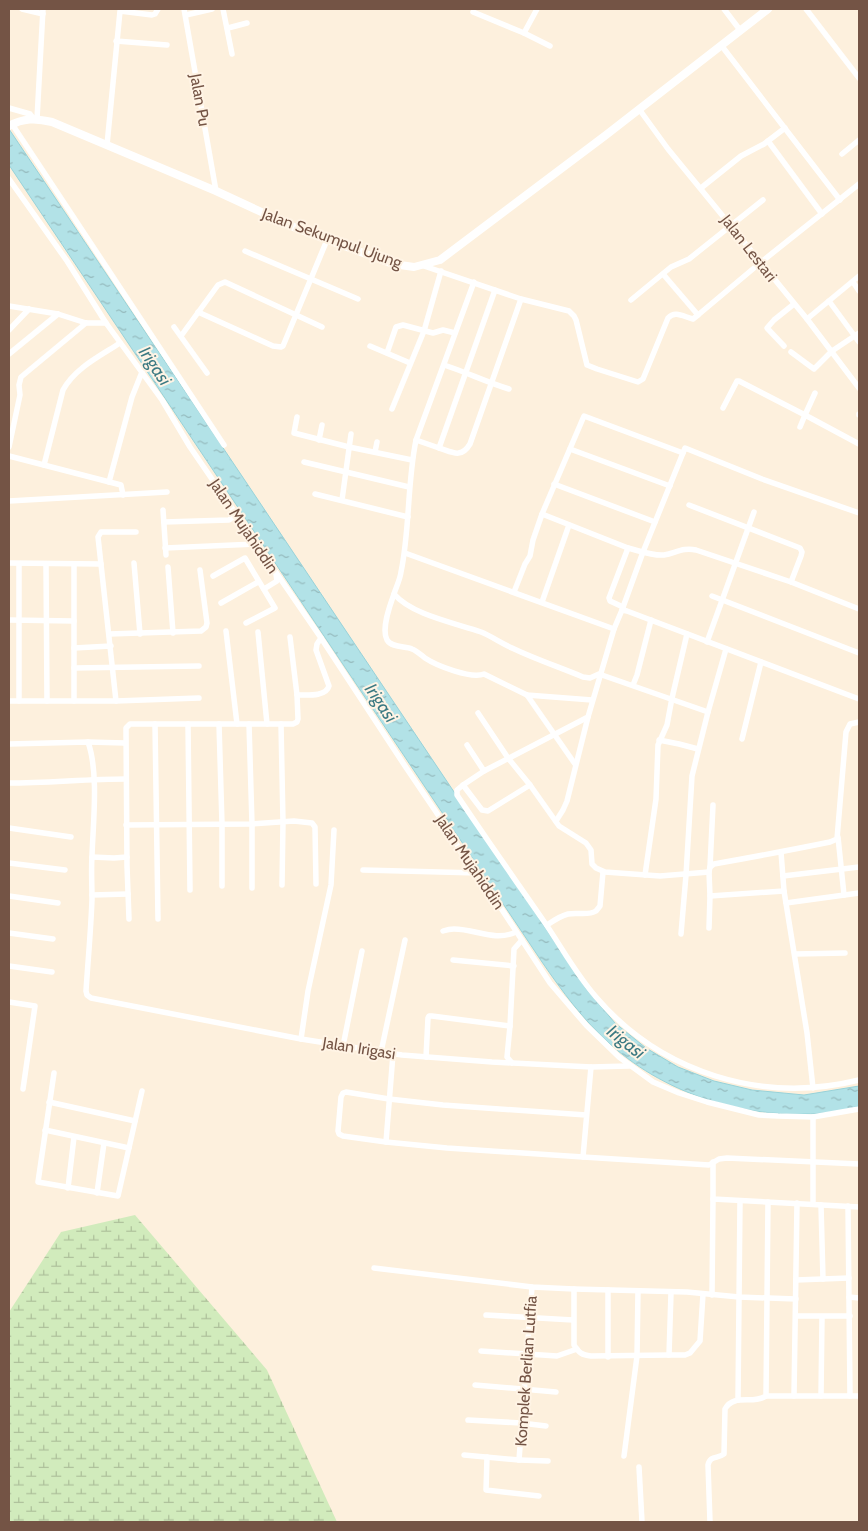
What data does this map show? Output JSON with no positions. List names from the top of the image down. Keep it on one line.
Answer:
{"streets":{"main road":["Jalan Sekumpul Ujung"],"street":["Jalan Pu","Jalan Lestari","Jalan Mujahiddin","Jalan Irigasi","Komplek Berlian Lutfia"]},"crossings":[["Jalan Pu","Jalan Sekumpul Ujung"],["Jalan Sekumpul Ujung","Jalan Lestari"],["Jalan Mujahiddin","Jalan Irigasi"]],"water":["Irigasi"]}
